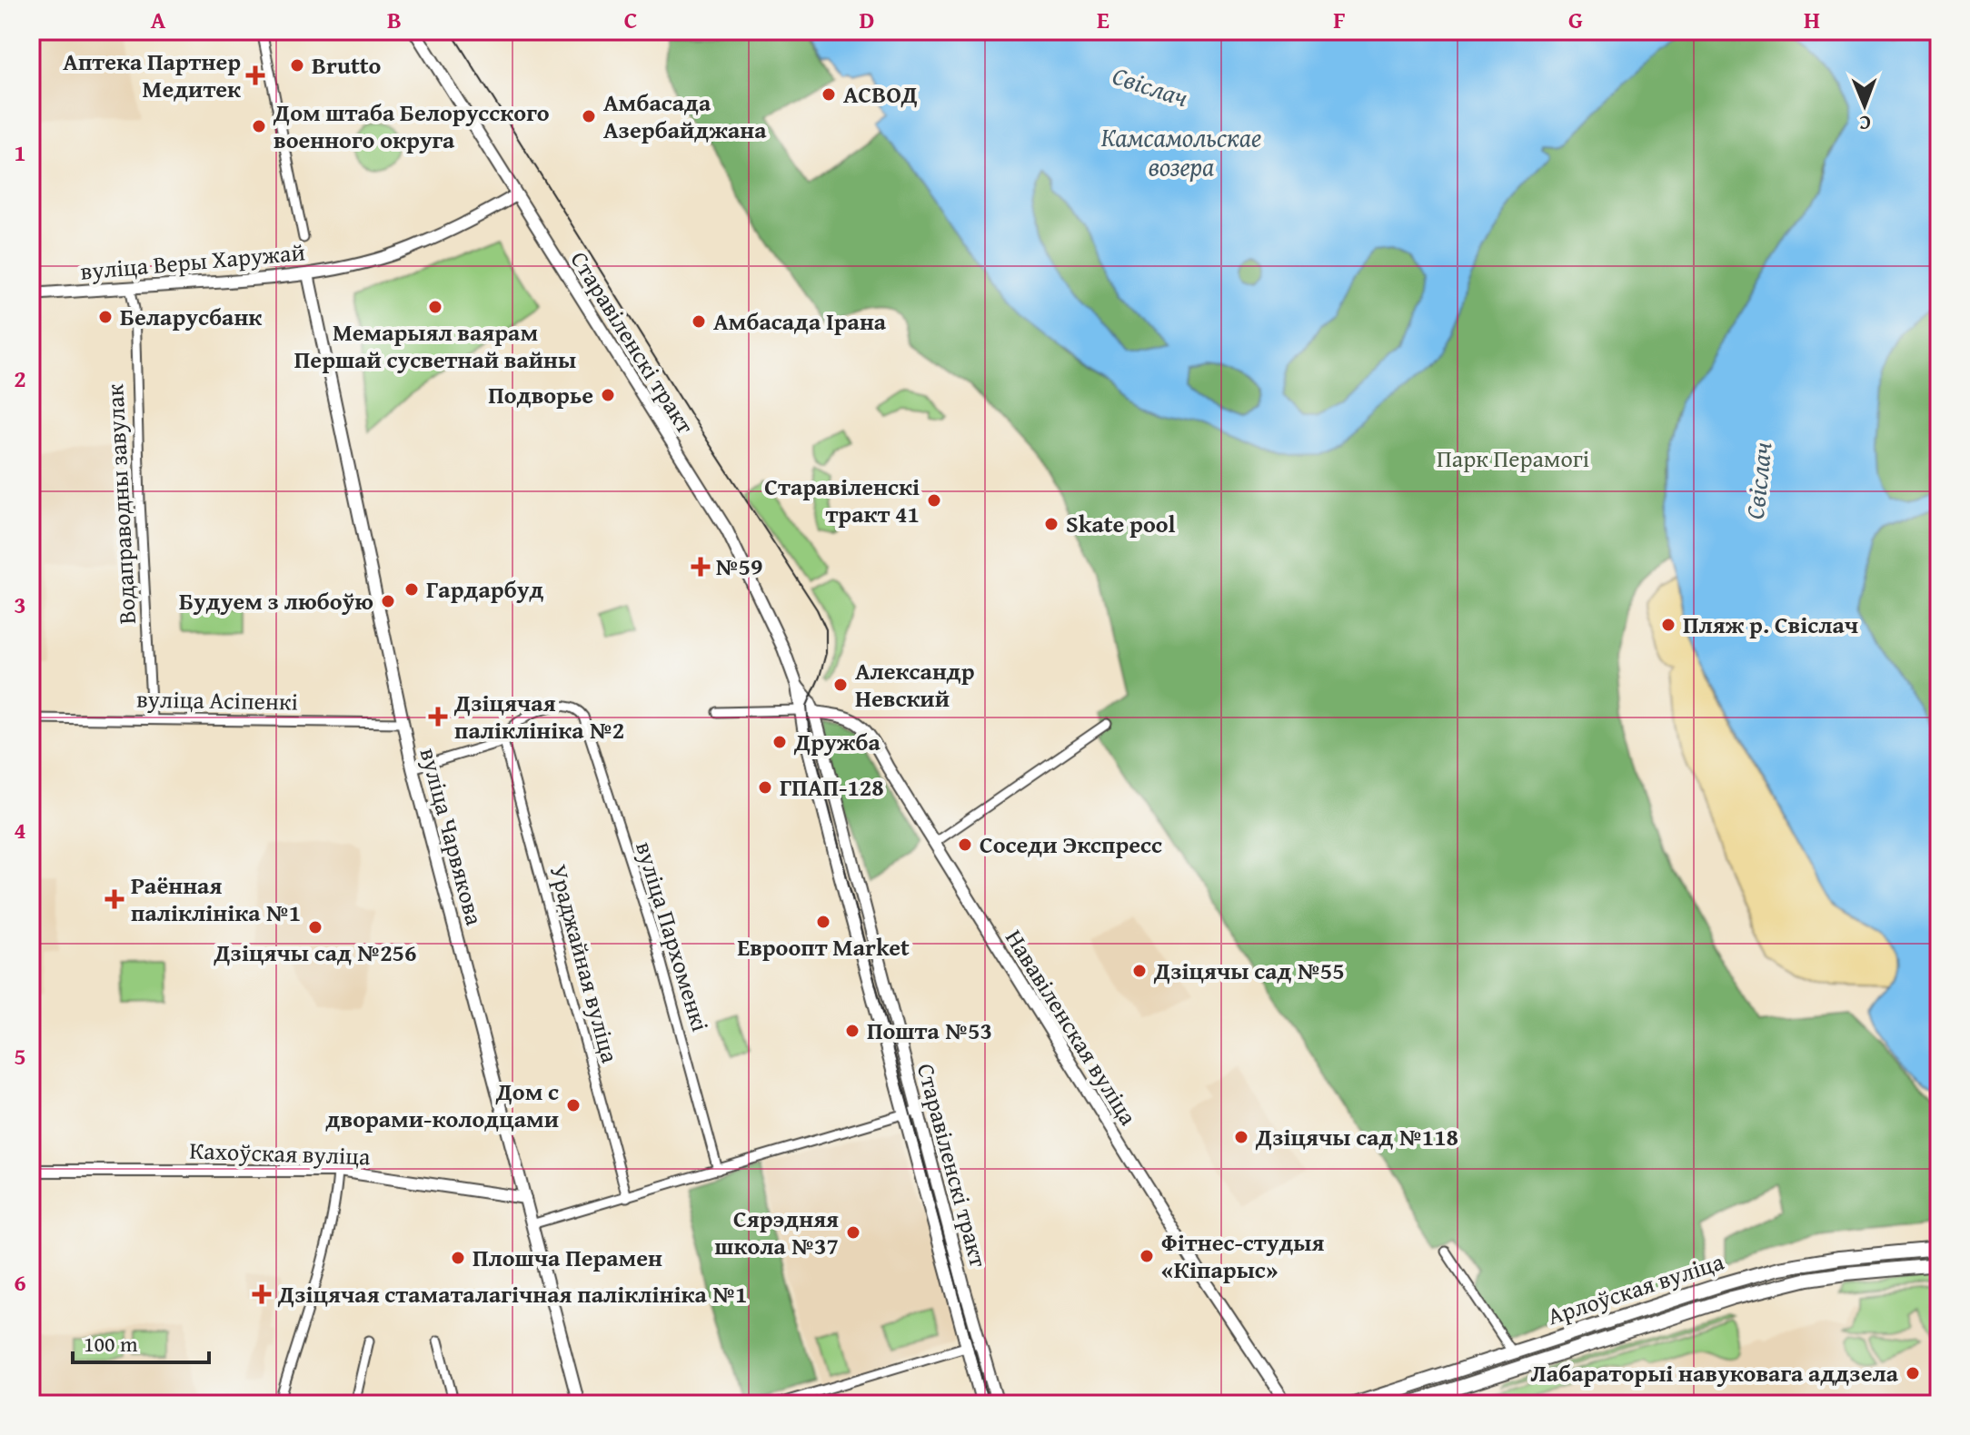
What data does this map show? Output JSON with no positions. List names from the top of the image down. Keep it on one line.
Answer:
{"streets":{"main road":["вуліца Веры Харужай","Старавіленскі тракт","вуліца Чарвякова","Нававіленская вуліца","Кахоўская вуліца","Арлоўская вуліца"],"street":["Водаправодны завулак","вуліца Асіпенкі","вуліца Пархоменкі","Ураджайная вуліца"]},"crossings":[["вуліца Веры Харужай","Старавіленскі тракт"],["вуліца Веры Харужай","Водаправодны завулак"],["вуліца Веры Харужай","вуліца Чарвякова"],["Старавіленскі тракт","Нававіленская вуліца"],["Водаправодны завулак","вуліца Асіпенкі"],["вуліца Асіпенкі","вуліца Чарвякова"],["вуліца Чарвякова","Кахоўская вуліца"],["вуліца Пархоменкі","Ураджайная вуліца"]],"water":["Свіслач","Камсамольскае возера"],"parks":["Парк Перамогі"],"places":{"other":["Brutto","АСВОД","Амбасада Азербайджана","Дом штаба Белорусского военного округа","Мемарыял ваярам Першай сусветнай вайны","Беларусбанк","Амбасада Ірана","Подворье","Старавіленскі тракт 41","Skate pool","Гардарбуд","Будуем з любоўю","Пляж р. Свіслач","Александр Невский","Дружба","ГПАП-128","Соседи Экспресс","Евроопт Market","Дзіцячы сад №256","Дзіцячы сад №55","Пошта №53","Дом с дворами-колодцами","Дзіцячы сад №118","Сярэдняя школа №37","Фітнес-студыя «Кіпарыс»","Плошча Перамен","Лабараторыі навуковага аддзела"],"health":["Аптека Партнер Медитек","№59","Дзіцячая паліклініка №2","Раённая паліклініка №1","Дзіцячая стаматалагічная паліклініка №1"]},"scale_bar":"100 m","north":"bottom","grid":{"columns":["A","B","C","D","E","F","G","H"],"rows":["1","2","3","4","5","6"]}}
